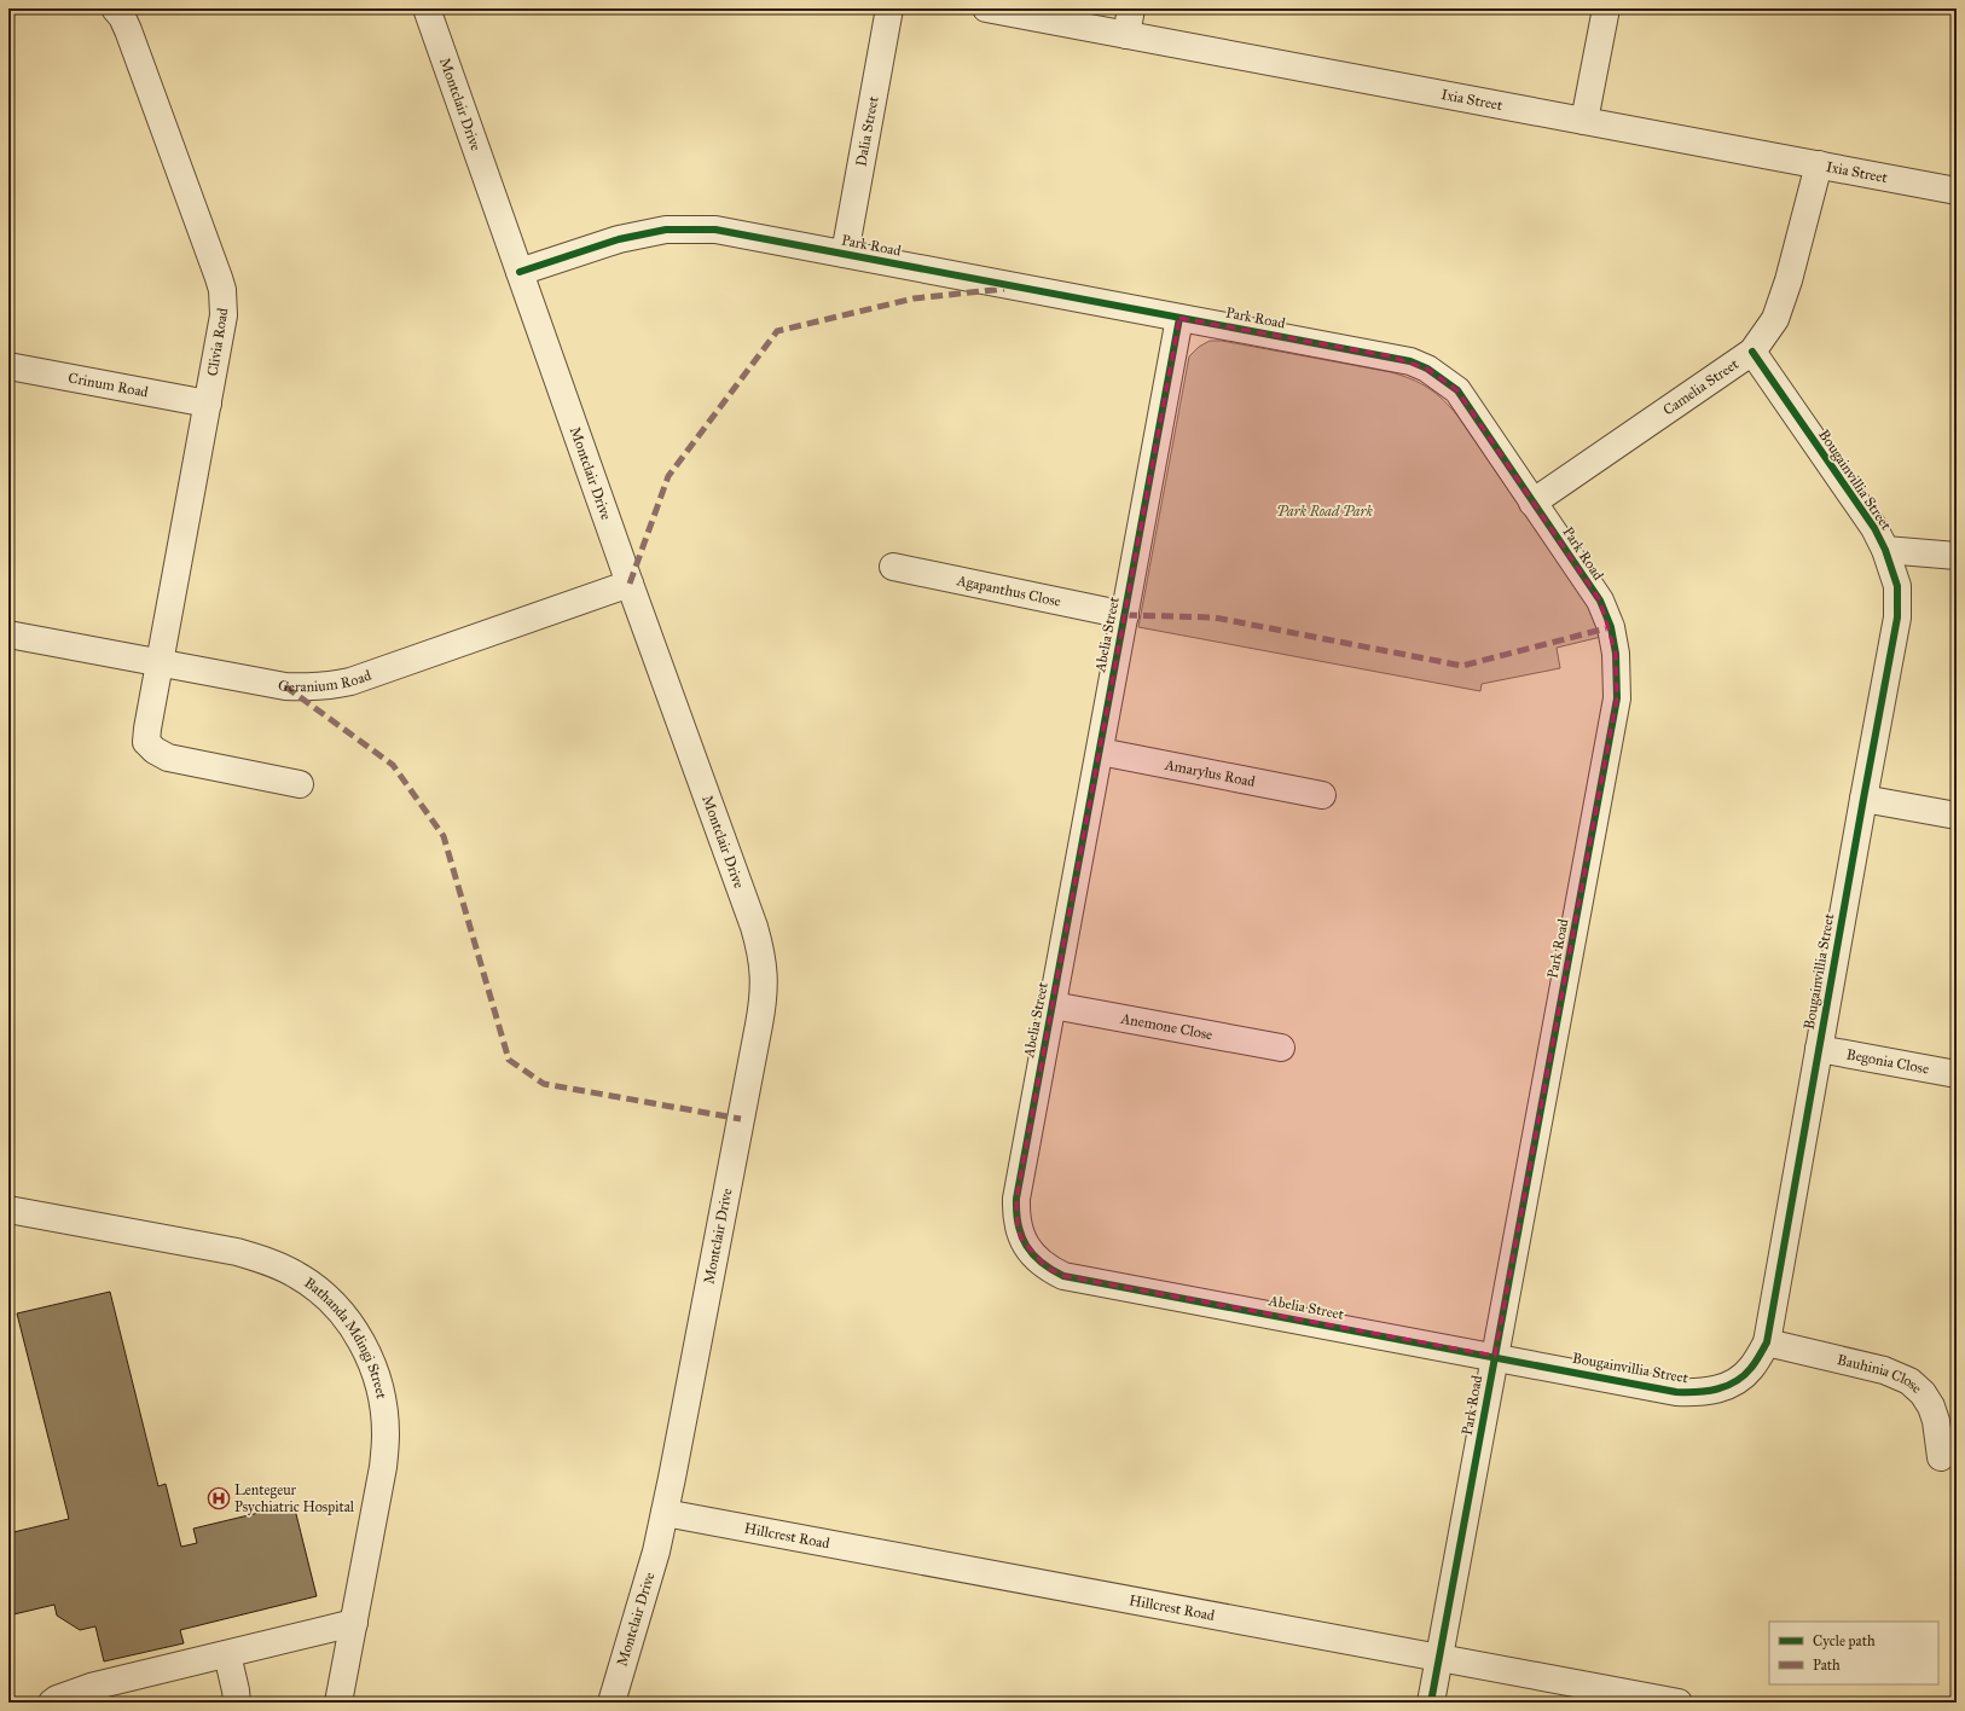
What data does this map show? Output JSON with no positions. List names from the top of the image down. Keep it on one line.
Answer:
{"streets":{"street":["Ixia Street","Montclair Drive","Dalia Street","Park Road","Clivia Road","Crinum Road","Camelia Street","Bougainvillia Street","Agapanthus Close","Abelia Street","Geranium Road","Amarylus Road","Anemone Close","Begonia Close","Bathanda Mdingi Street","Bauhinia Close","Hillcrest Road"]},"crossings":[["Ixia Street","Camelia Street"],["Montclair Drive","Park Road"],["Montclair Drive","Geranium Road"],["Montclair Drive","Hillcrest Road"],["Dalia Street","Park Road"],["Park Road","Camelia Street"],["Park Road","Bougainvillia Street"],["Park Road","Abelia Street"],["Park Road","Hillcrest Road"],["Clivia Road","Crinum Road"],["Clivia Road","Geranium Road"],["Camelia Street","Bougainvillia Street"],["Bougainvillia Street","Abelia Street"],["Bougainvillia Street","Begonia Close"],["Bougainvillia Street","Bauhinia Close"],["Agapanthus Close","Abelia Street"],["Abelia Street","Amarylus Road"],["Abelia Street","Anemone Close"]],"parks":["Park Road Park"],"places":{"hospital":["Lentegeur Psychiatric Hospital"]},"legend":["Cycle path","Path"]}
